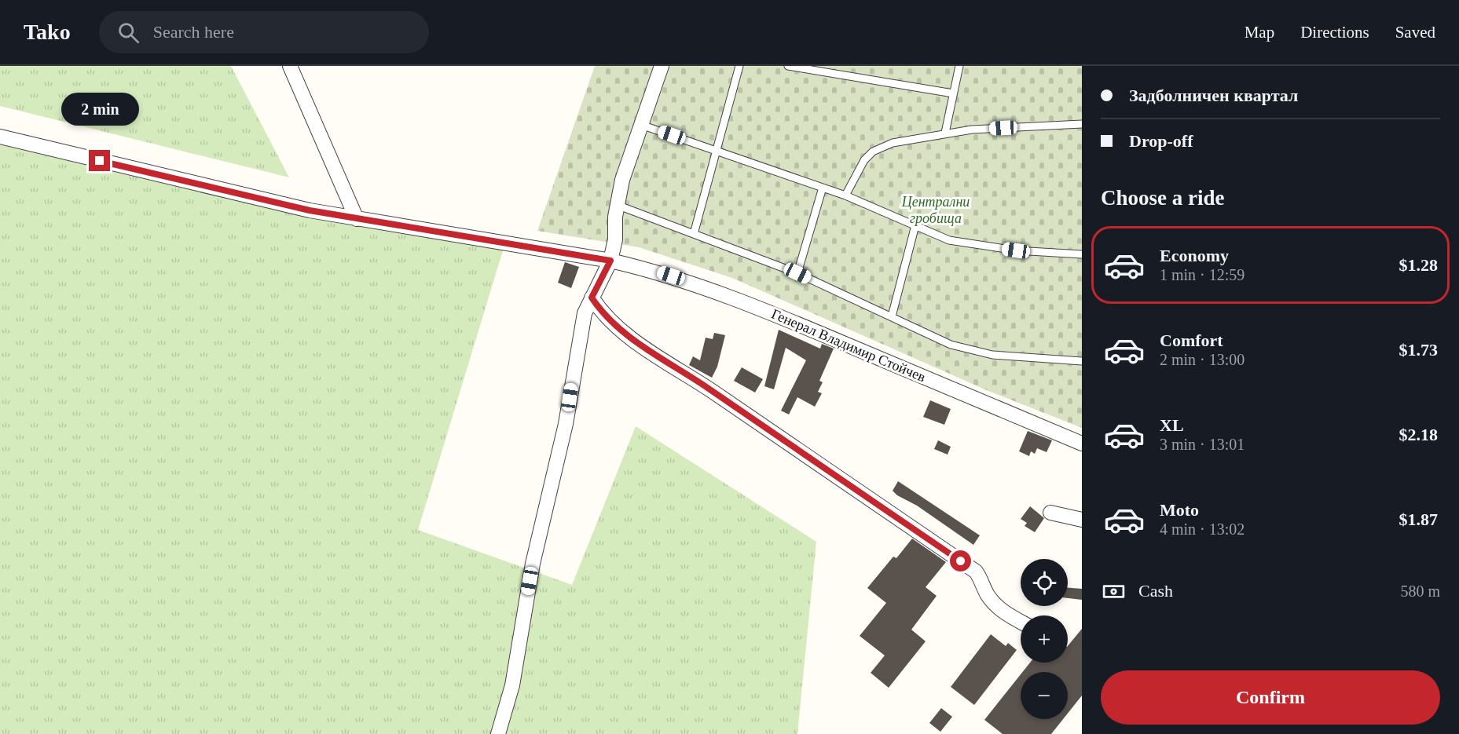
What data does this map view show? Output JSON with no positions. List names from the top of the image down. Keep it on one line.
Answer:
{"streets":{"street":["Генерал Владимир Стойчев"]},"parks":["Централни гробища"],"page":{"header":"Tako","search":"Search here","nav":["Map","Directions","Saved"],"banner":["Задболничен квартал","Drop-off"],"bubble":"2 min","heading":"Choose a ride","list":[{"name":"Economy","note":"1 min · 12:59","value":"$1.28"},{"name":"Comfort","note":"2 min · 13:00","value":"$1.73"},{"name":"XL","note":"3 min · 13:01","value":"$2.18"},{"name":"Moto","note":"4 min · 13:02","value":"$1.87"}],"map_buttons":["+","−"],"pay":["Cash","580 m"],"buttons":"Confirm"}}
